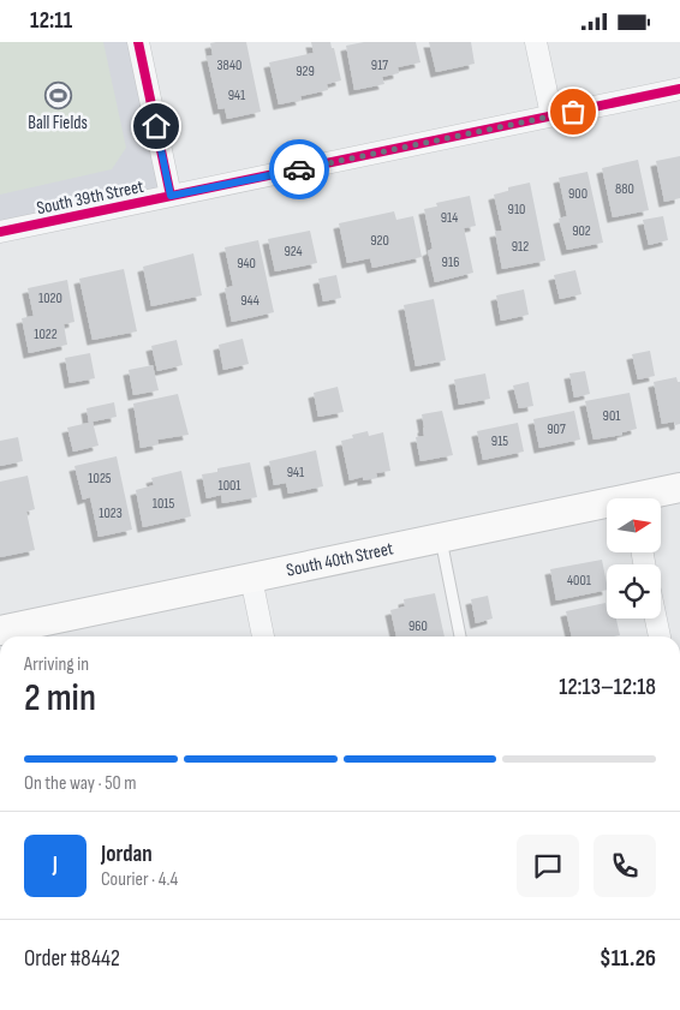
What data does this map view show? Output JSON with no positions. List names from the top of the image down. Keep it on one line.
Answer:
{"streets":{"main road":["South 40th Street"],"street":["South 39th Street"]},"places":{"sports":["Ball Fields"]},"house_numbers":["3840","917","929","941","880","900","910","914","902","920","912","924","916","940","1020","944","1022","901","907","915","941","1025","1001","1015","1023","4001","960"],"north":"right","page":{"status":"12:11","heading":["2 min","Arriving in","12:13–12:18"],"panel":["Jordan","Courier · 4.4","Order #8442","$11.26"],"bar":"On the way · 50 m","round":"J"}}
